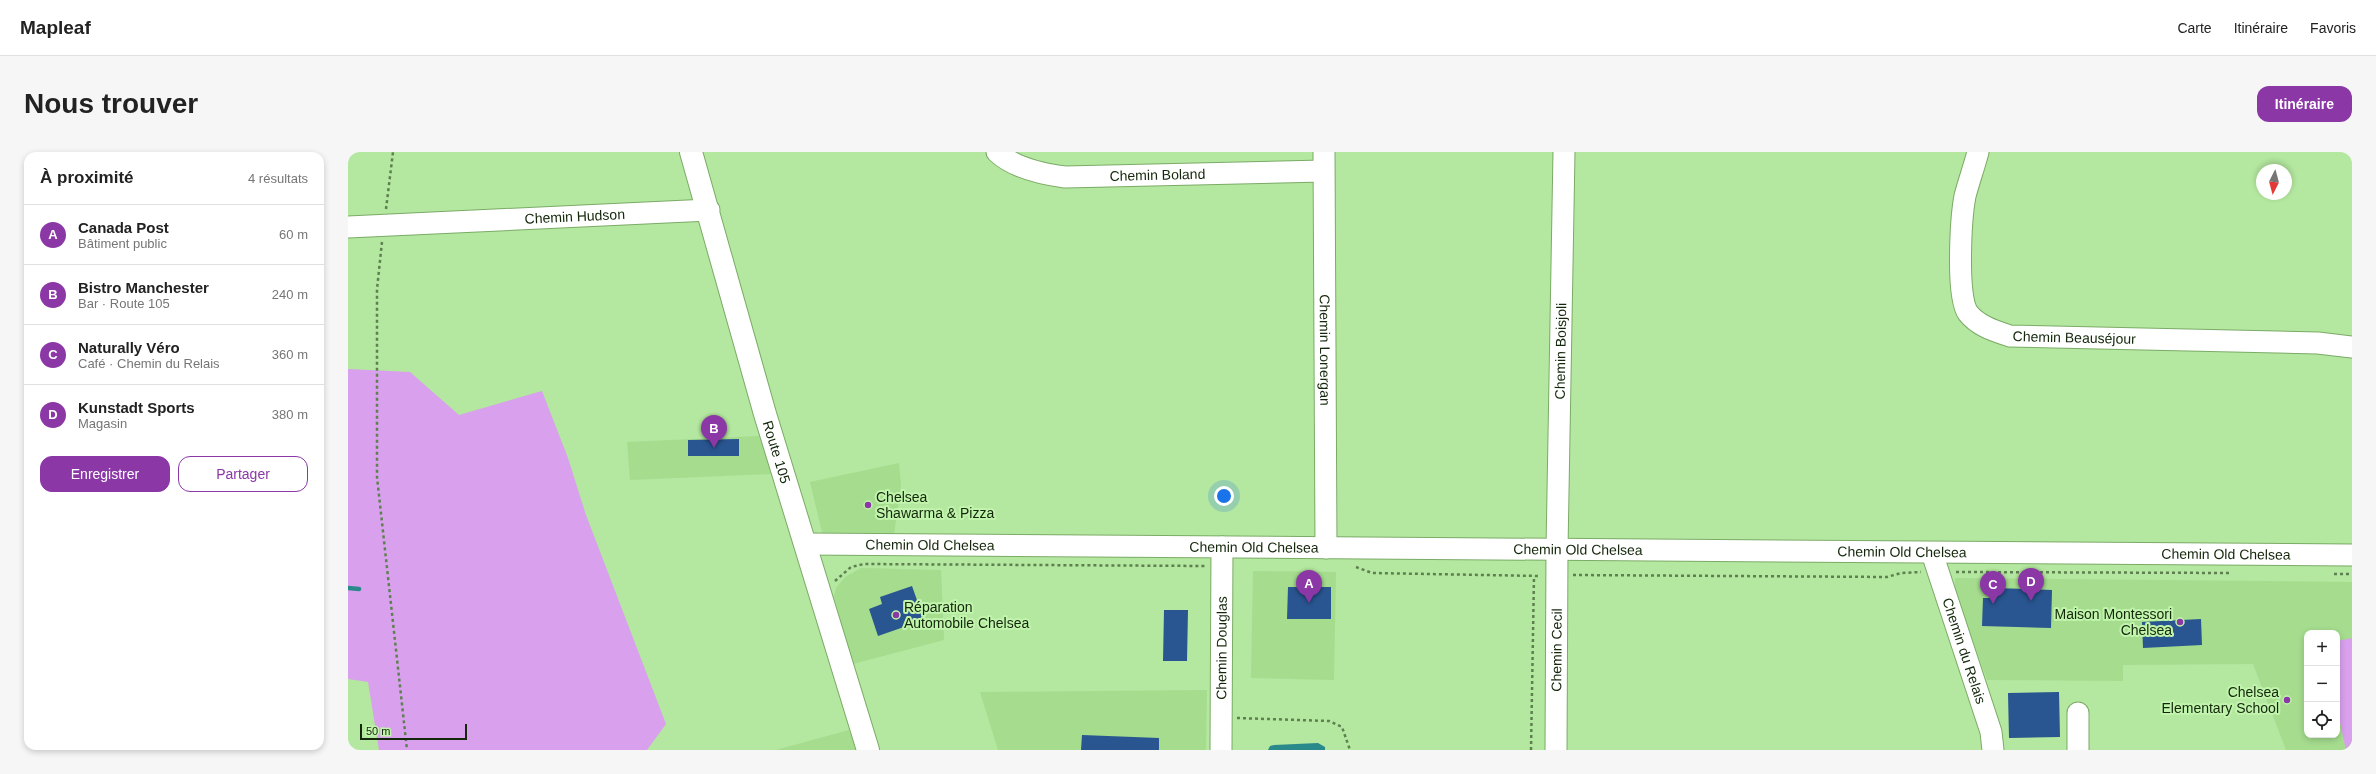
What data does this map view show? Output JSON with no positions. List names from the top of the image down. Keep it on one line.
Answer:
{"streets":{"main road":["Route 105"],"street":["Chemin Boland","Chemin Hudson","Chemin Beauséjour","Chemin Lonergan","Chemin Boisjoli","Chemin Old Chelsea","Chemin Douglas","Chemin Cecil","Chemin du Relais"]},"crossings":[["Chemin Boland","Chemin Lonergan"],["Chemin Hudson","Route 105"],["Chemin Lonergan","Chemin Old Chelsea"],["Chemin Boisjoli","Chemin Old Chelsea"],["Chemin Boisjoli","Chemin Cecil"],["Route 105","Chemin Old Chelsea"],["Chemin Old Chelsea","Chemin Douglas"],["Chemin Old Chelsea","Chemin Cecil"],["Chemin Old Chelsea","Chemin du Relais"]],"places":["Chelsea Shawarma & Pizza","Réparation Automobile Chelsea","Maison Montessori Chelsea","Chelsea Elementary School"],"scale_bar":"50 m","north":"bottom","page":{"header":"Mapleaf","nav":["Carte","Itinéraire","Favoris"],"buttons":["Itinéraire",["Enregistrer","Partager"]],"title":"Nous trouver","heading":["À proximité","4 résultats"],"list":[{"mark":"A","name":"Canada Post","note":"Bâtiment public","value":"60 m"},{"mark":"B","name":"Bistro Manchester","note":"Bar · Route 105","value":"240 m"},{"mark":"C","name":"Naturally Véro","note":"Café · Chemin du Relais","value":"360 m"},{"mark":"D","name":"Kunstadt Sports","note":"Magasin","value":"380 m"}],"pins":["B","D","A","C"],"map_buttons":["+","−"],"scale":"50 m"}}
